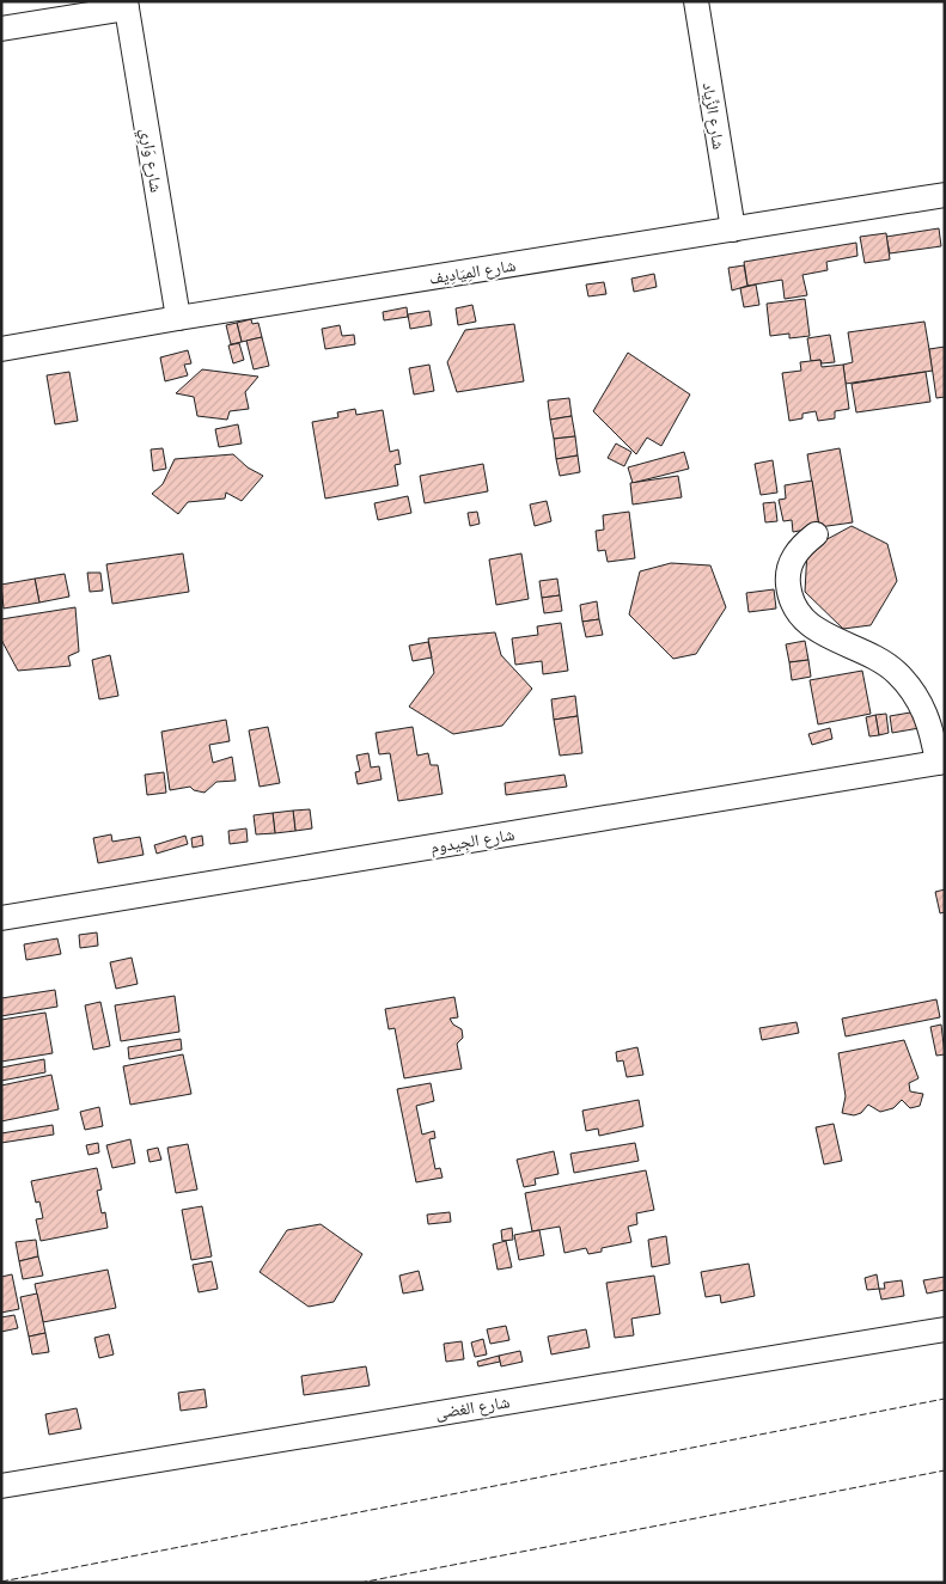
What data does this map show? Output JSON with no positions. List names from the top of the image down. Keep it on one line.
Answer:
{"streets":{"street":["شارع الزِّياد","شارع وَارِي","شارع المِيَادِيف","شارع الجِيدوم","شارع الغضى"]},"crossings":[["شارع الزِّياد","شارع المِيَادِيف"],["شارع وَارِي","شارع المِيَادِيف"]]}
